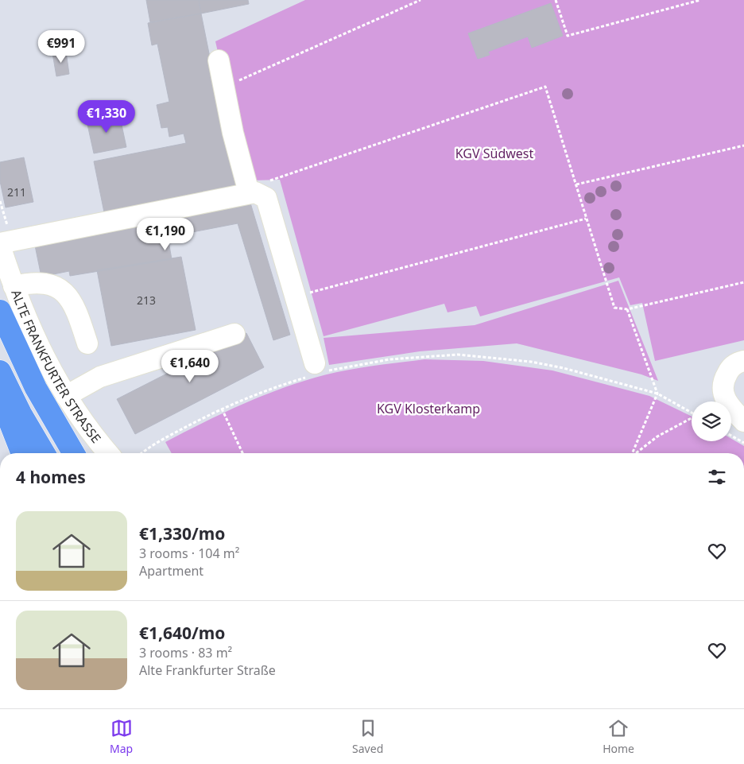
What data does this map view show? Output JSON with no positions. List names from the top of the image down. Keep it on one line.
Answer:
{"streets":{"street":["ALTE FRANKFURTER STRASSE"]},"parks":["KGV Südwest","KGV Klosterkamp"],"house_numbers":["211","213"],"page":{"price":["€991","€1,330","€1,190","€1,640"],"heading":"4 homes","list":[{"name":"€1,330/mo","note":"3 rooms · 104 m² · Apartment"},{"name":"€1,640/mo","note":"3 rooms · 83 m² · Alte Frankfurter Straße"}],"tabs":["Map","Saved","Home"]}}
